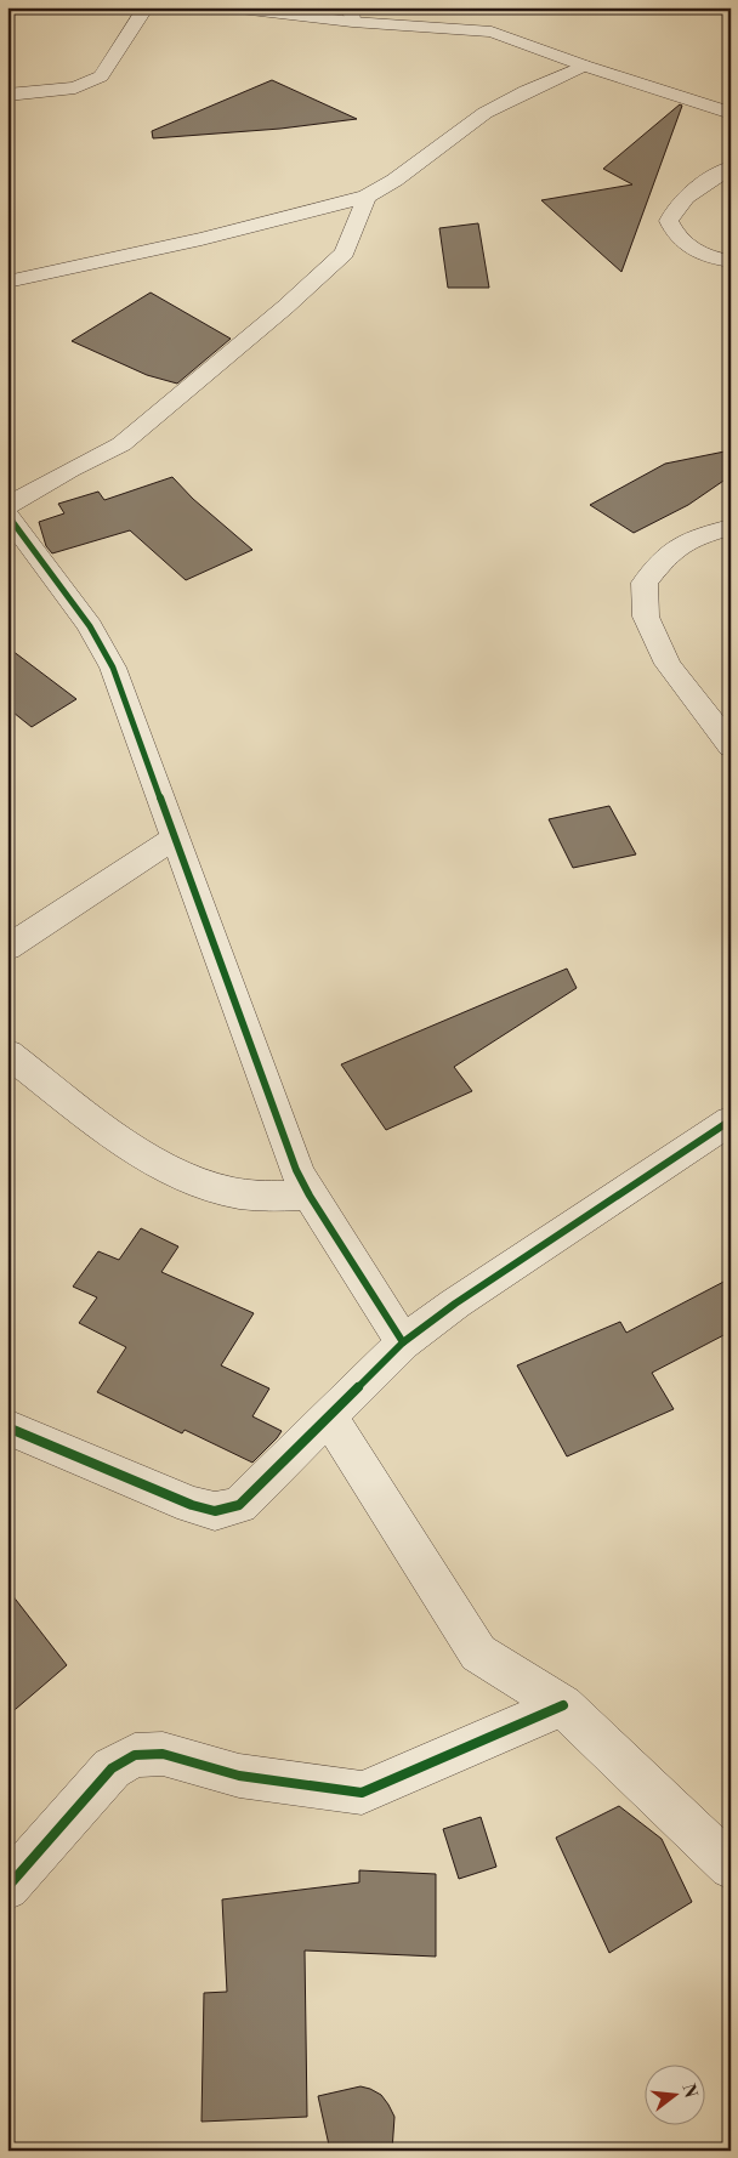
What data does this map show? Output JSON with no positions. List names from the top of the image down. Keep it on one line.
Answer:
{"north":"right"}
